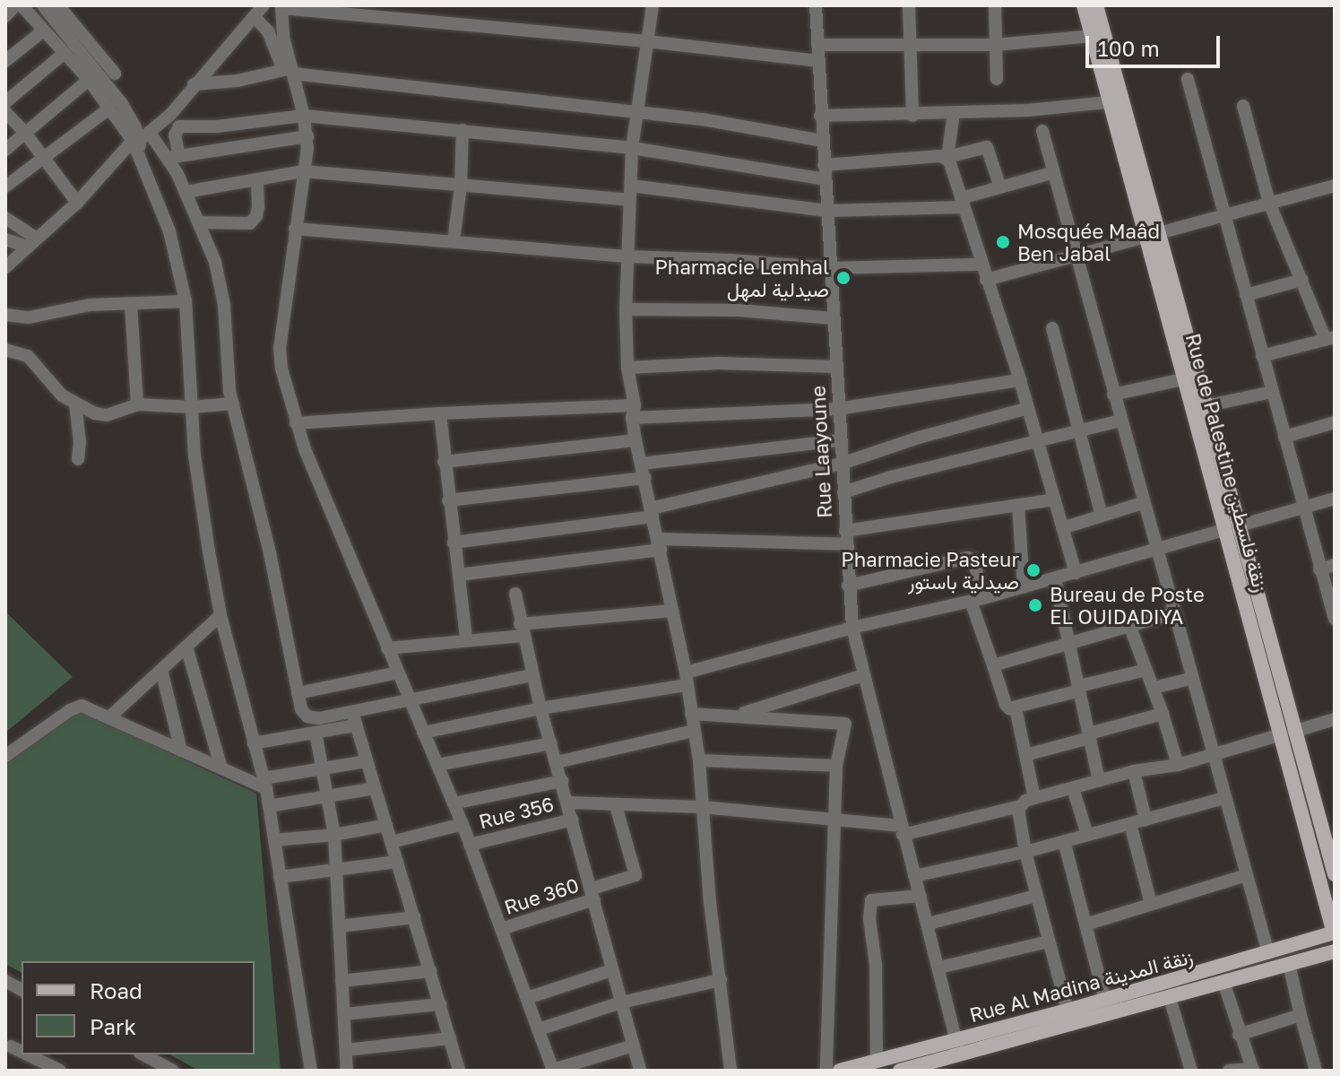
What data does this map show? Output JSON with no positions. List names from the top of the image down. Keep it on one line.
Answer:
{"streets":{"main road":["Rue de Palestine زنقة فلسطين","Rue Al Madina زنقة المدينة"],"street":["Rue Laayoune","Rue 356","Rue 360"]},"crossings":[["Rue Laayoune","Rue Al Madina زنقة المدينة"],["Rue de Palestine زنقة فلسطين","Rue Al Madina زنقة المدينة"]],"places":["Mosquée Maâd Ben Jabal","Pharmacie Lemhal صيدلية لمهل","Pharmacie Pasteur صيدلية باستور","Bureau de Poste EL OUIDADIYA"],"legend":["Road","Park"],"scale_bar":"100 m"}
